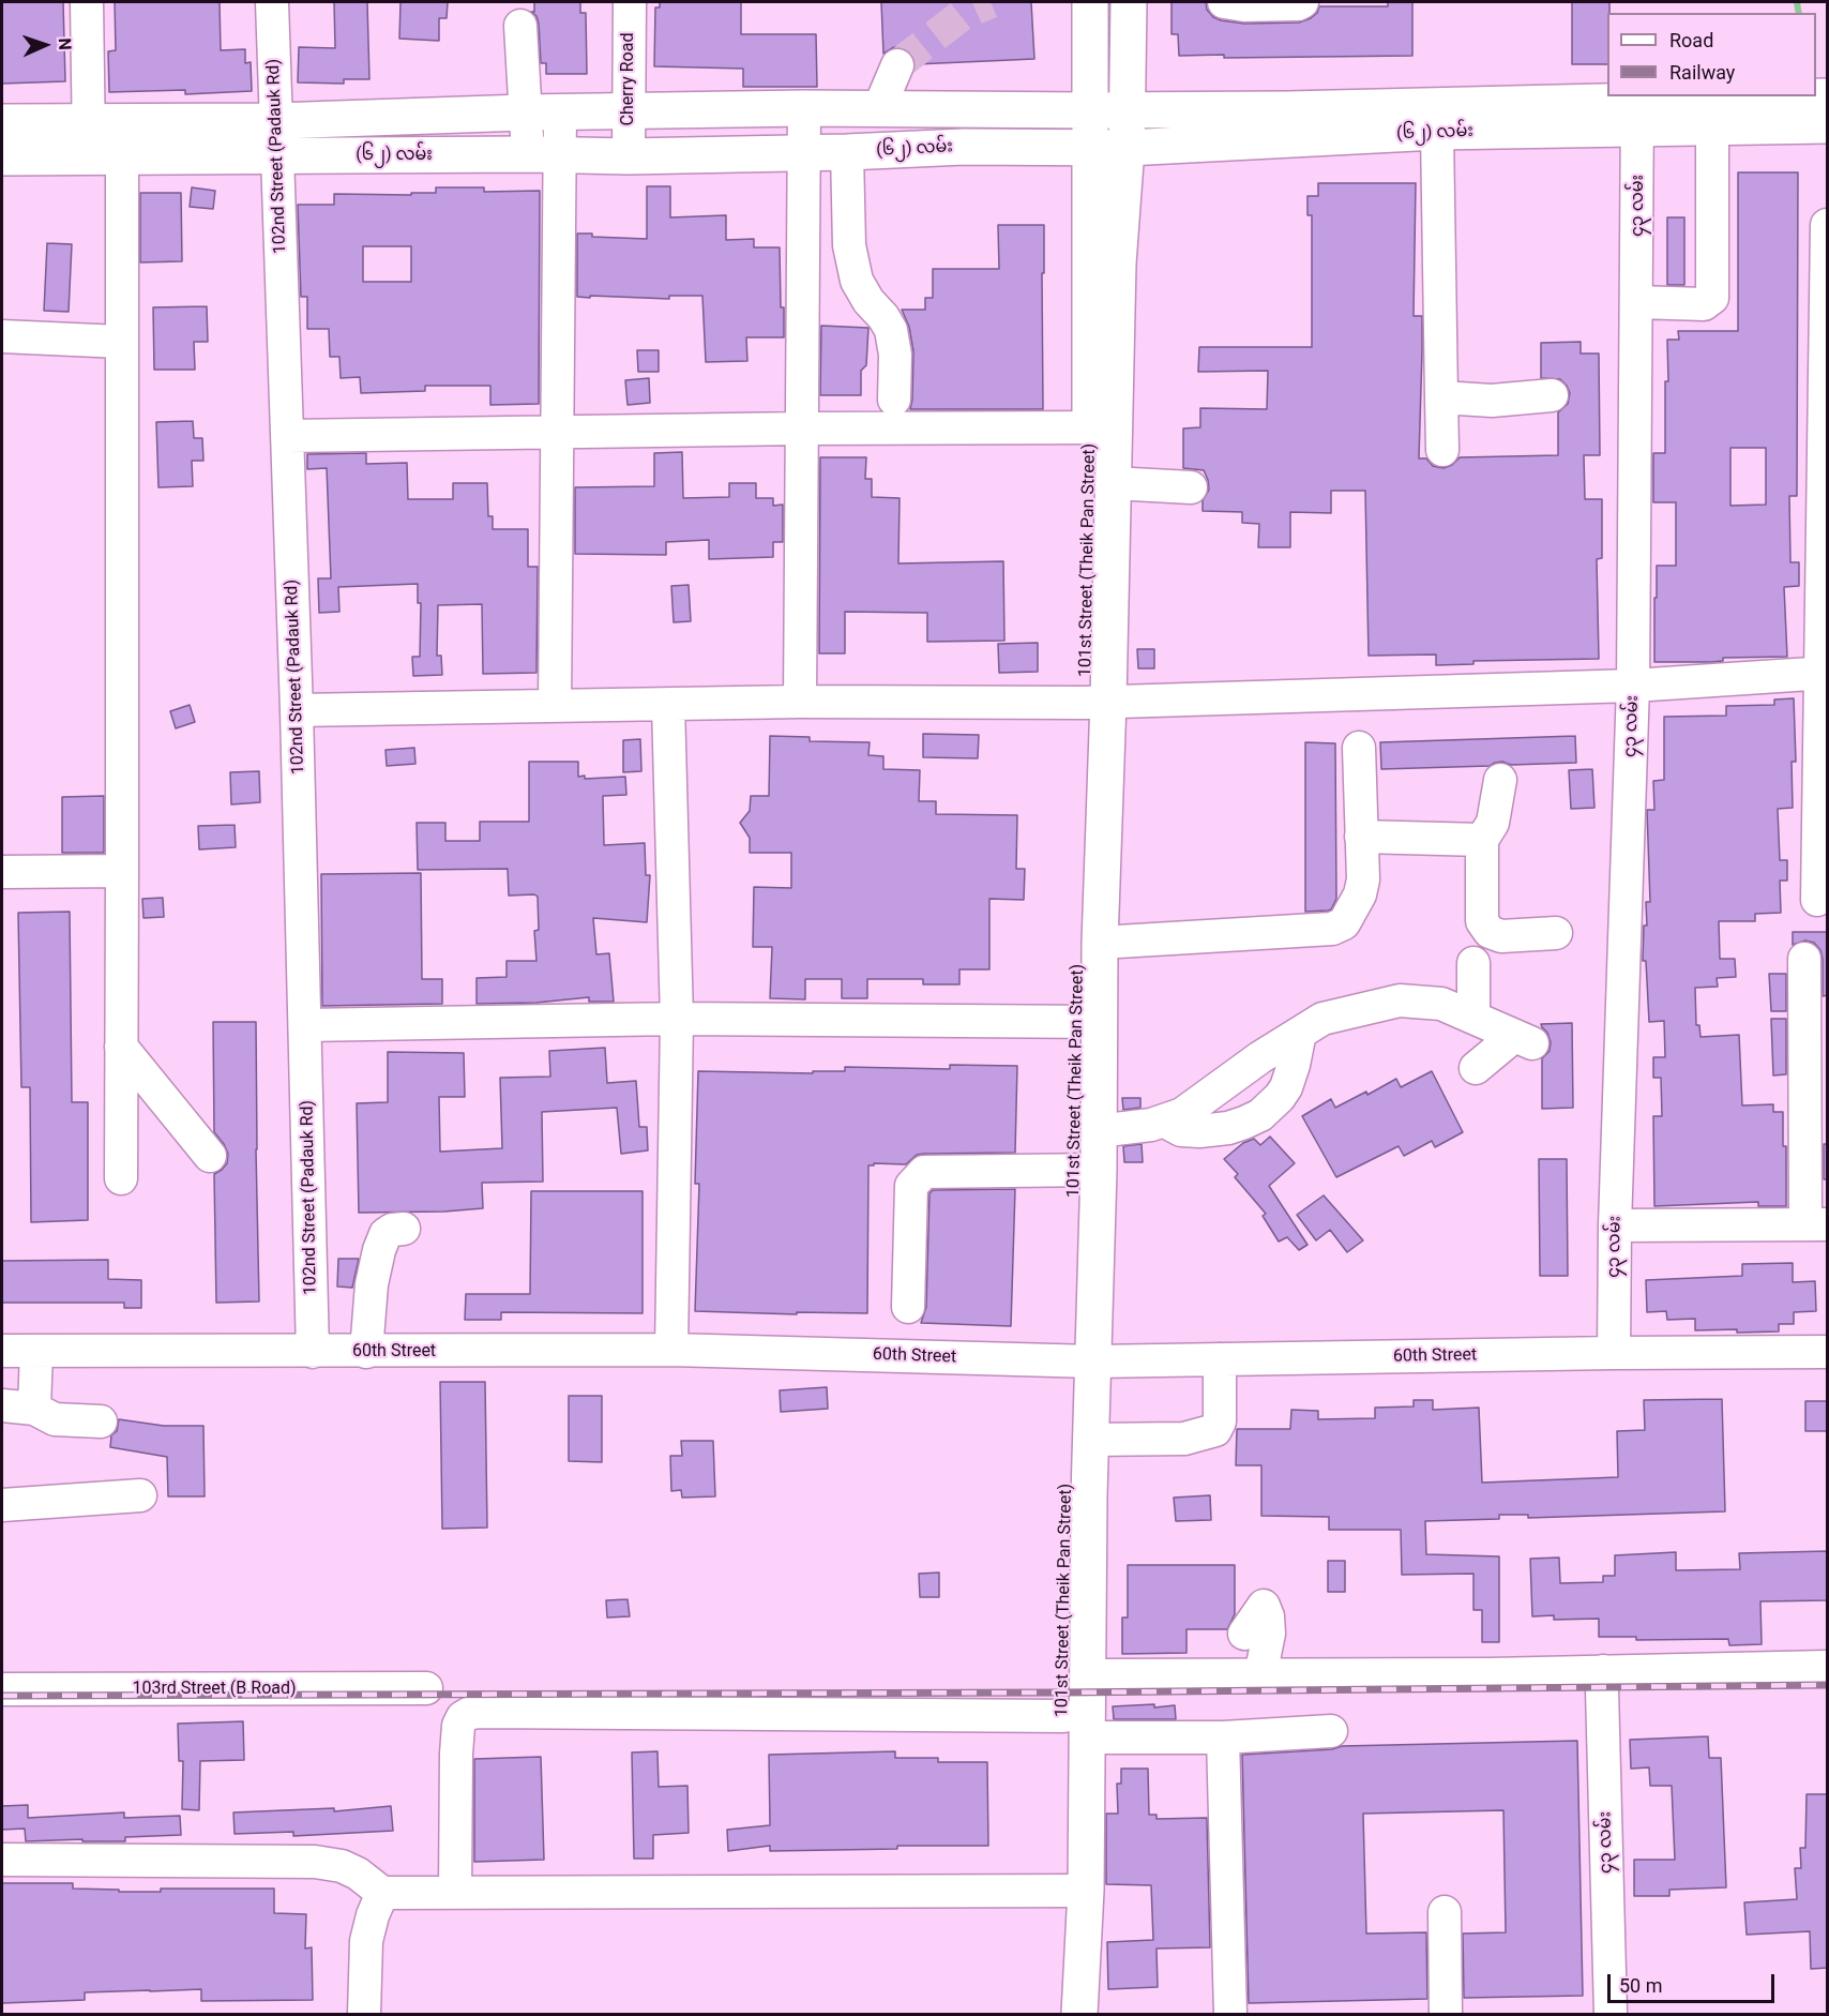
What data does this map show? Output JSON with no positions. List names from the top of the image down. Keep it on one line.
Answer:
{"streets":{"main road":["(၆၂) လမ်း","101st Street (Theik Pan Street)"],"street":["Cherry Road","102nd Street (Padauk Rd)","၄၃ လမ်း","60th Street","103rd Street (B Road)"]},"crossings":[["Cherry Road","(၆၂) လမ်း"],["(၆၂) လမ်း","102nd Street (Padauk Rd)"],["(၆၂) လမ်း","၄၃ လမ်း"],["(၆၂) လမ်း","101st Street (Theik Pan Street)"],["102nd Street (Padauk Rd)","60th Street"],["၄၃ လမ်း","60th Street"],["101st Street (Theik Pan Street)","60th Street"]],"legend":["Road","Railway"],"scale_bar":"50 m","north":"right"}
